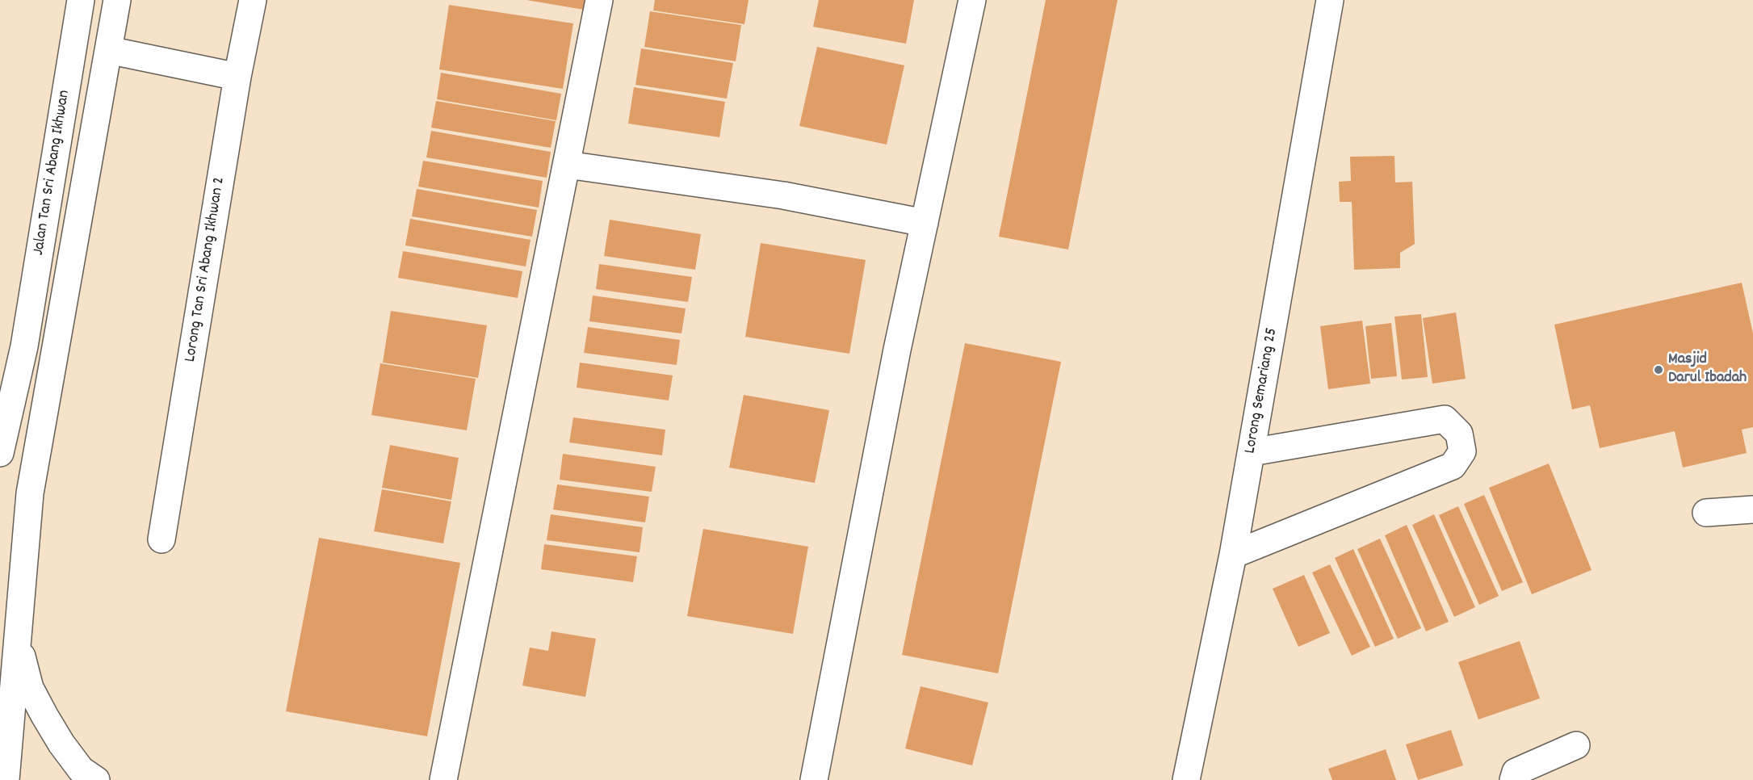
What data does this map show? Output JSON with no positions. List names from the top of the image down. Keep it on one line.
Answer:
{"streets":{"street":["Jalan Tan Sri Abang Ikhwan","Lorong Tan Sri Abang Ikhwan 2","Lorong Semariang 25"]},"places":["Masjid Darul Ibadah"]}
